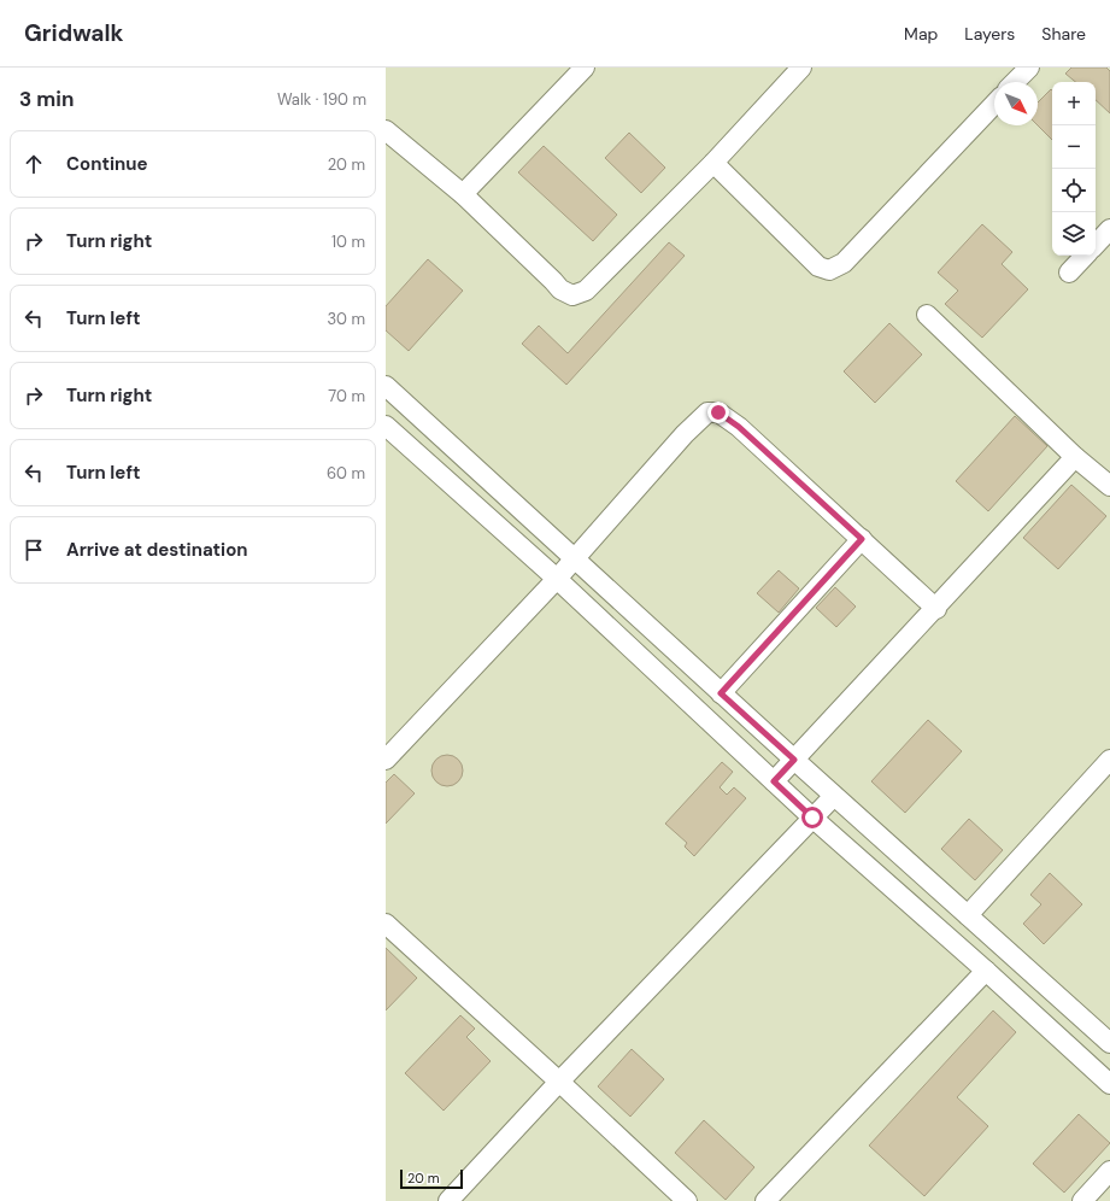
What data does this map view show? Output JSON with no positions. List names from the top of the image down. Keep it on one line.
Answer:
{"scale_bar":"20 m","north":"bottom right","page":{"header":"Gridwalk","nav":["Map","Layers","Share"],"heading":["3 min","Walk · 190 m"],"map_buttons":["+","−"],"list":[["Continue","20 m"],["Turn right","10 m"],["Turn left","30 m"],["Turn right","70 m"],["Turn left","60 m"],"Arrive at destination"],"scale":"20 m"}}
